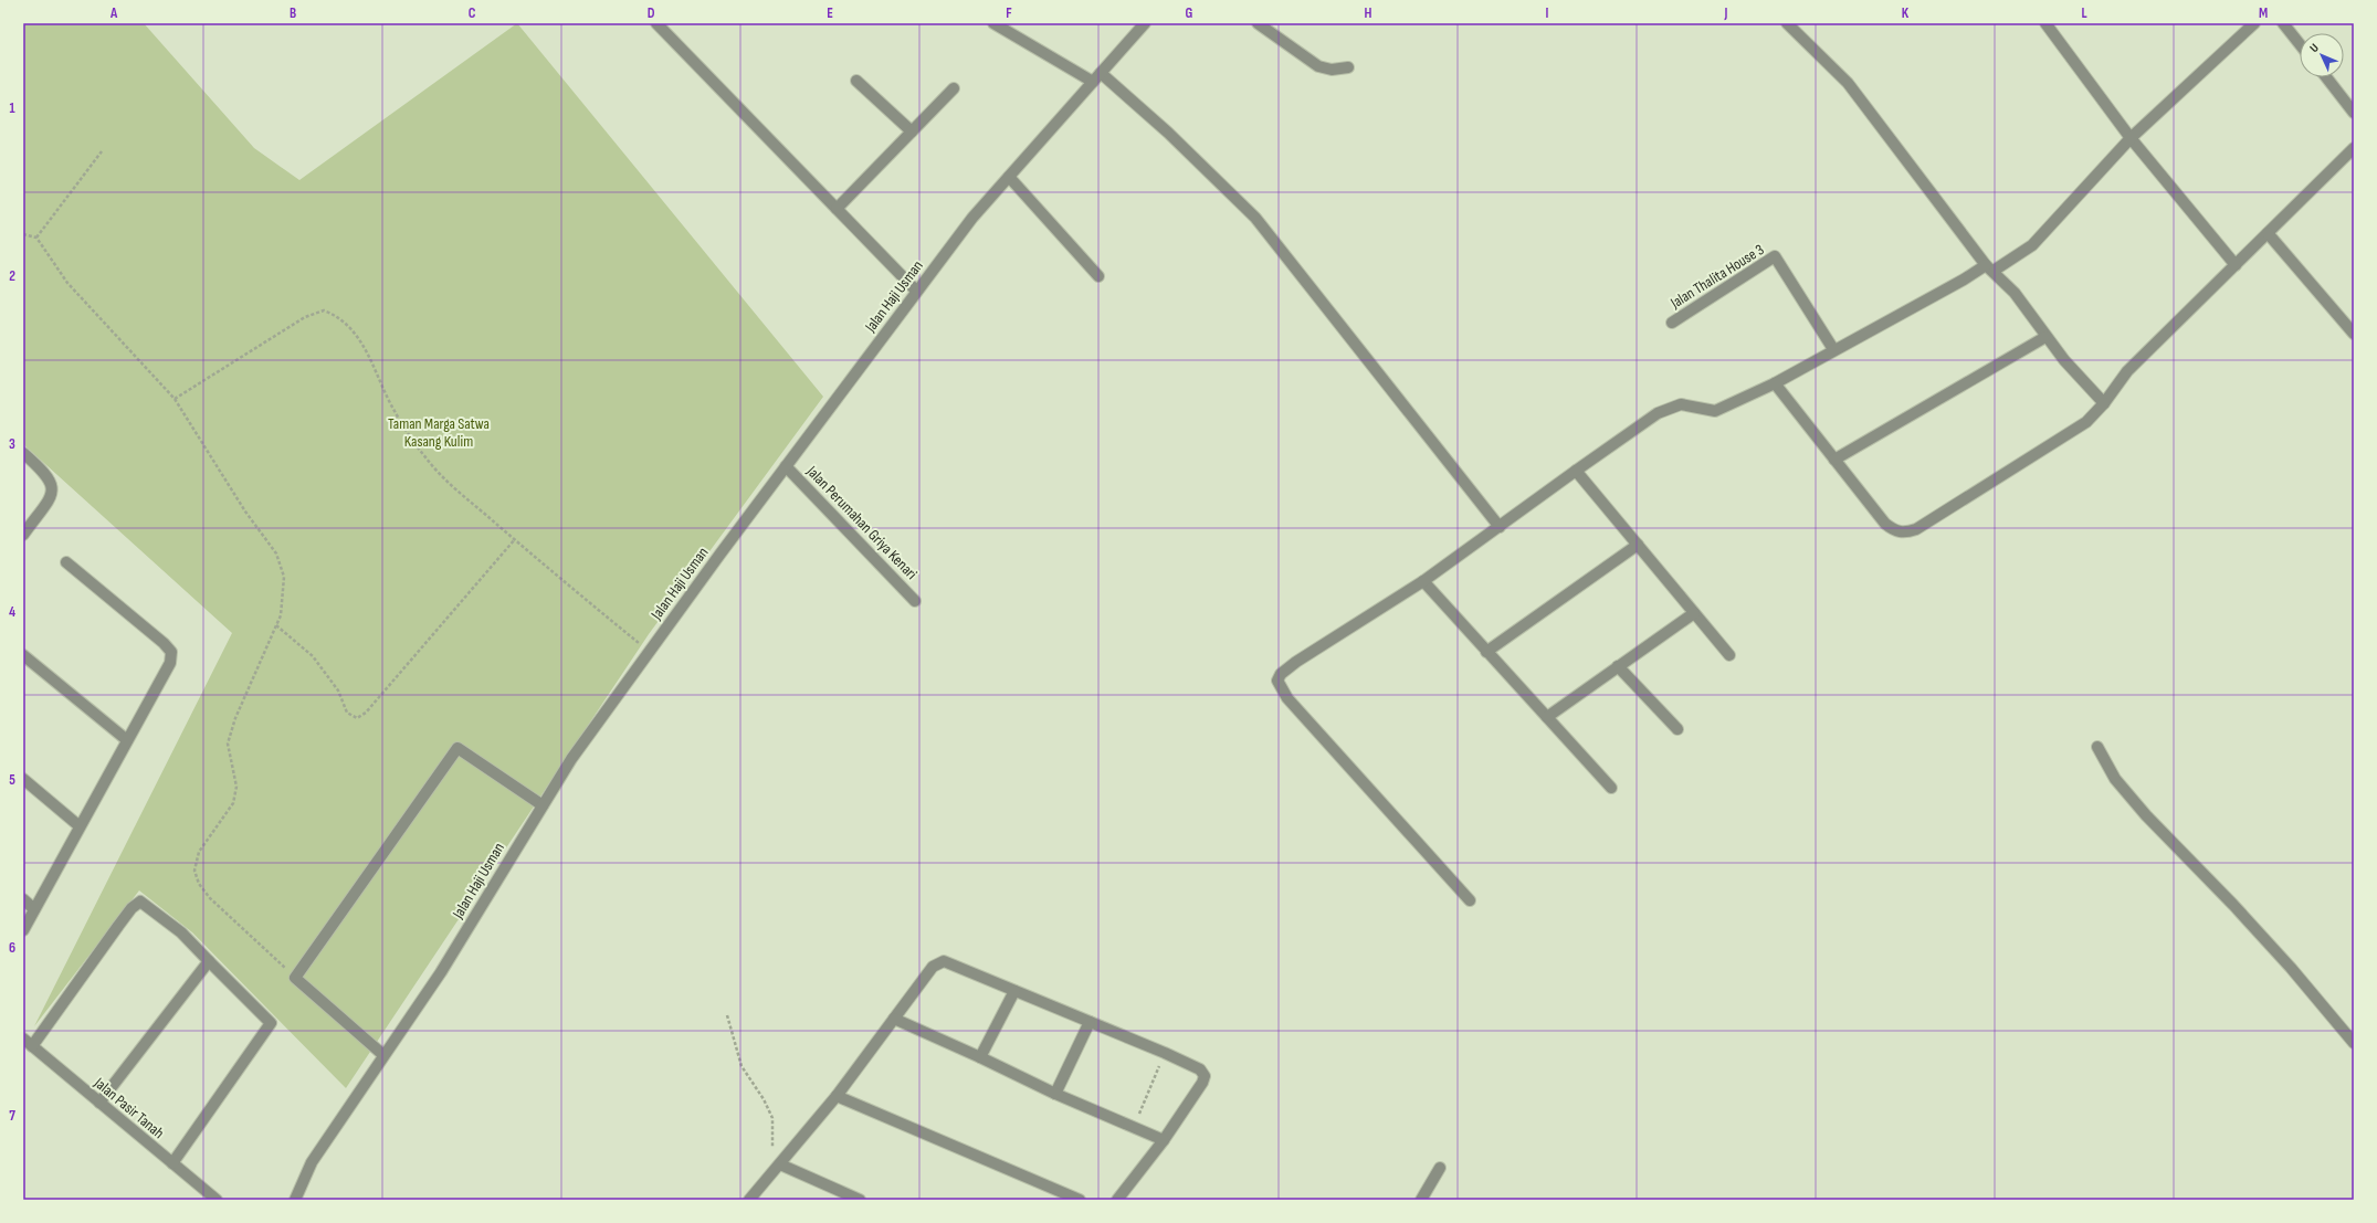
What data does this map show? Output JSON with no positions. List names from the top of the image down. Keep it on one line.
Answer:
{"streets":{"street":["Jalan Thalita House 3","Jalan Haji Usman","Jalan Perumahan Griya Kenari","Jalan Pasir Tanah"]},"crossings":[["Jalan Haji Usman","Jalan Perumahan Griya Kenari"]],"parks":["Taman Marga Satwa Kasang Kulim"],"north":"top left","grid":{"columns":["A","B","C","D","E","F","G","H","I","J","K","L","M"],"rows":["1","2","3","4","5","6","7"]}}
